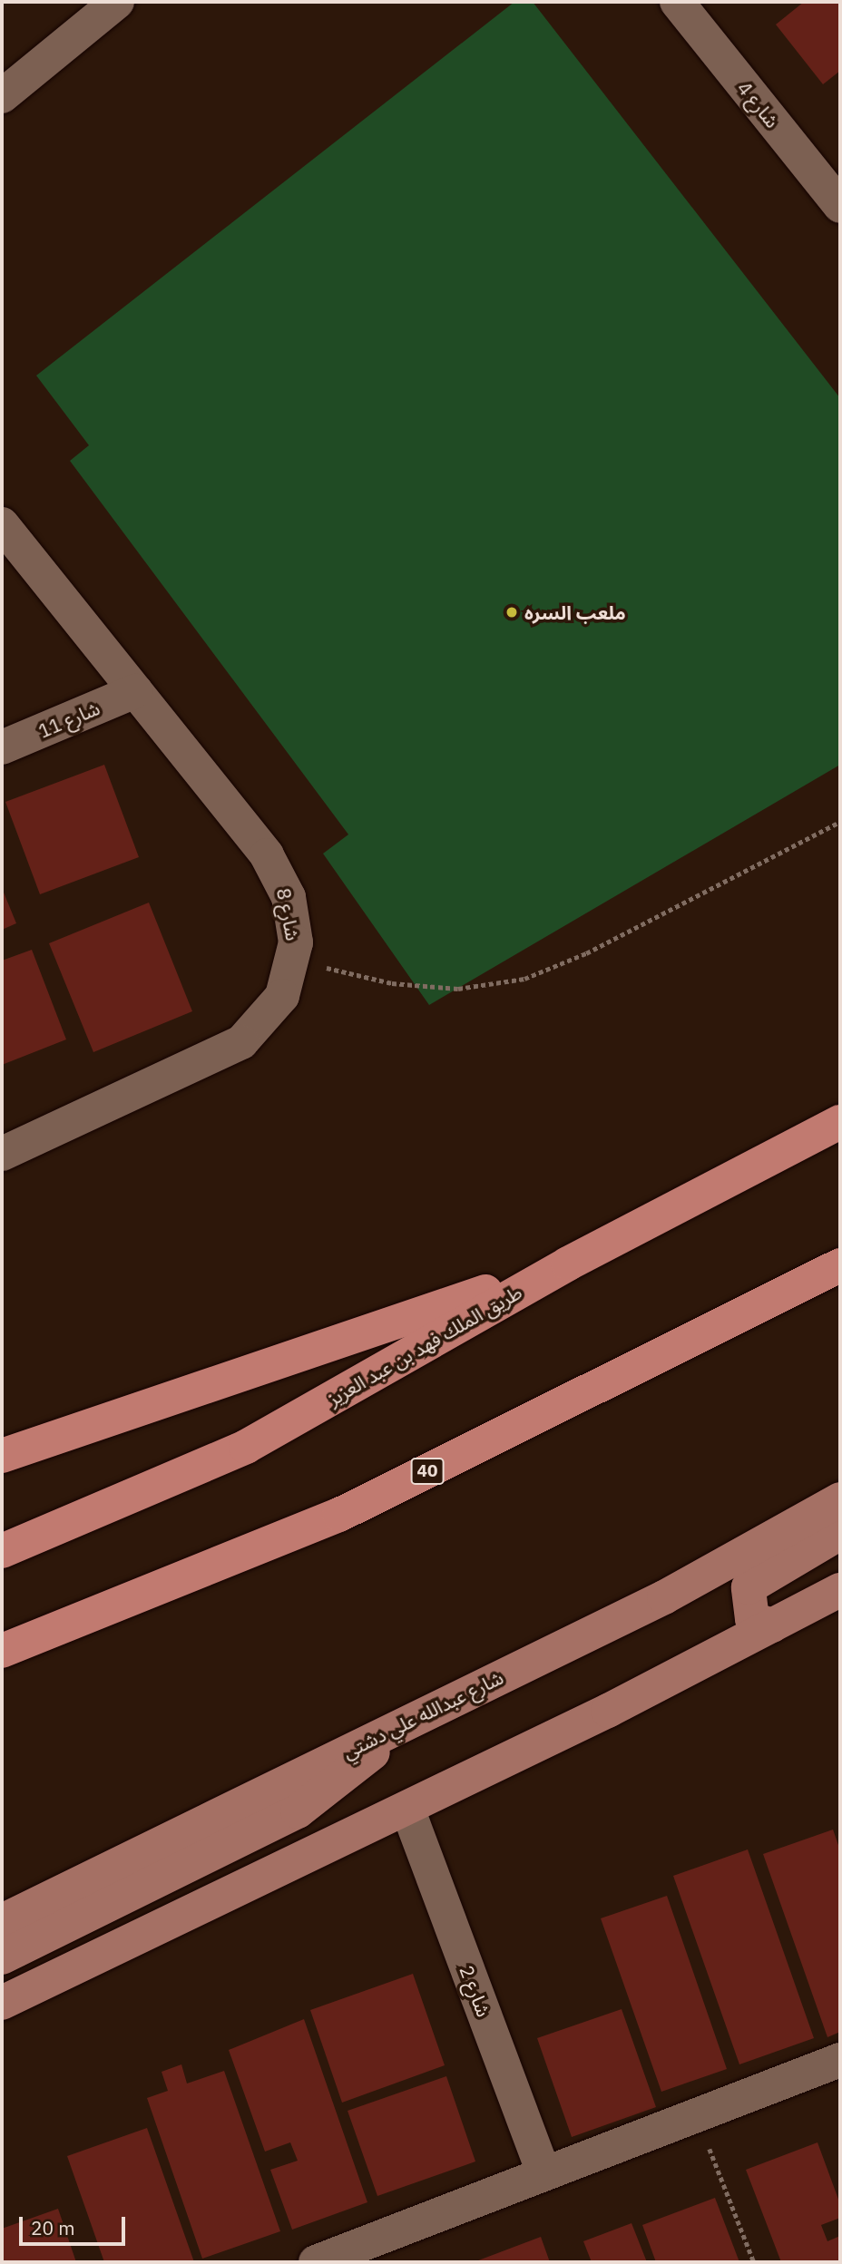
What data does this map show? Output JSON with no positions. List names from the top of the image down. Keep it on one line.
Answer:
{"streets":{"highway":["طريق الملك فهد بن عبد العزيز","40"],"main road":["شارع عبدالله علي دشتي"],"street":["شارع 4","شارع 11","شارع 8","شارع 2"]},"crossings":[["شارع 11","شارع 8"]],"places":["ملعب السره"],"scale_bar":"20 m"}
